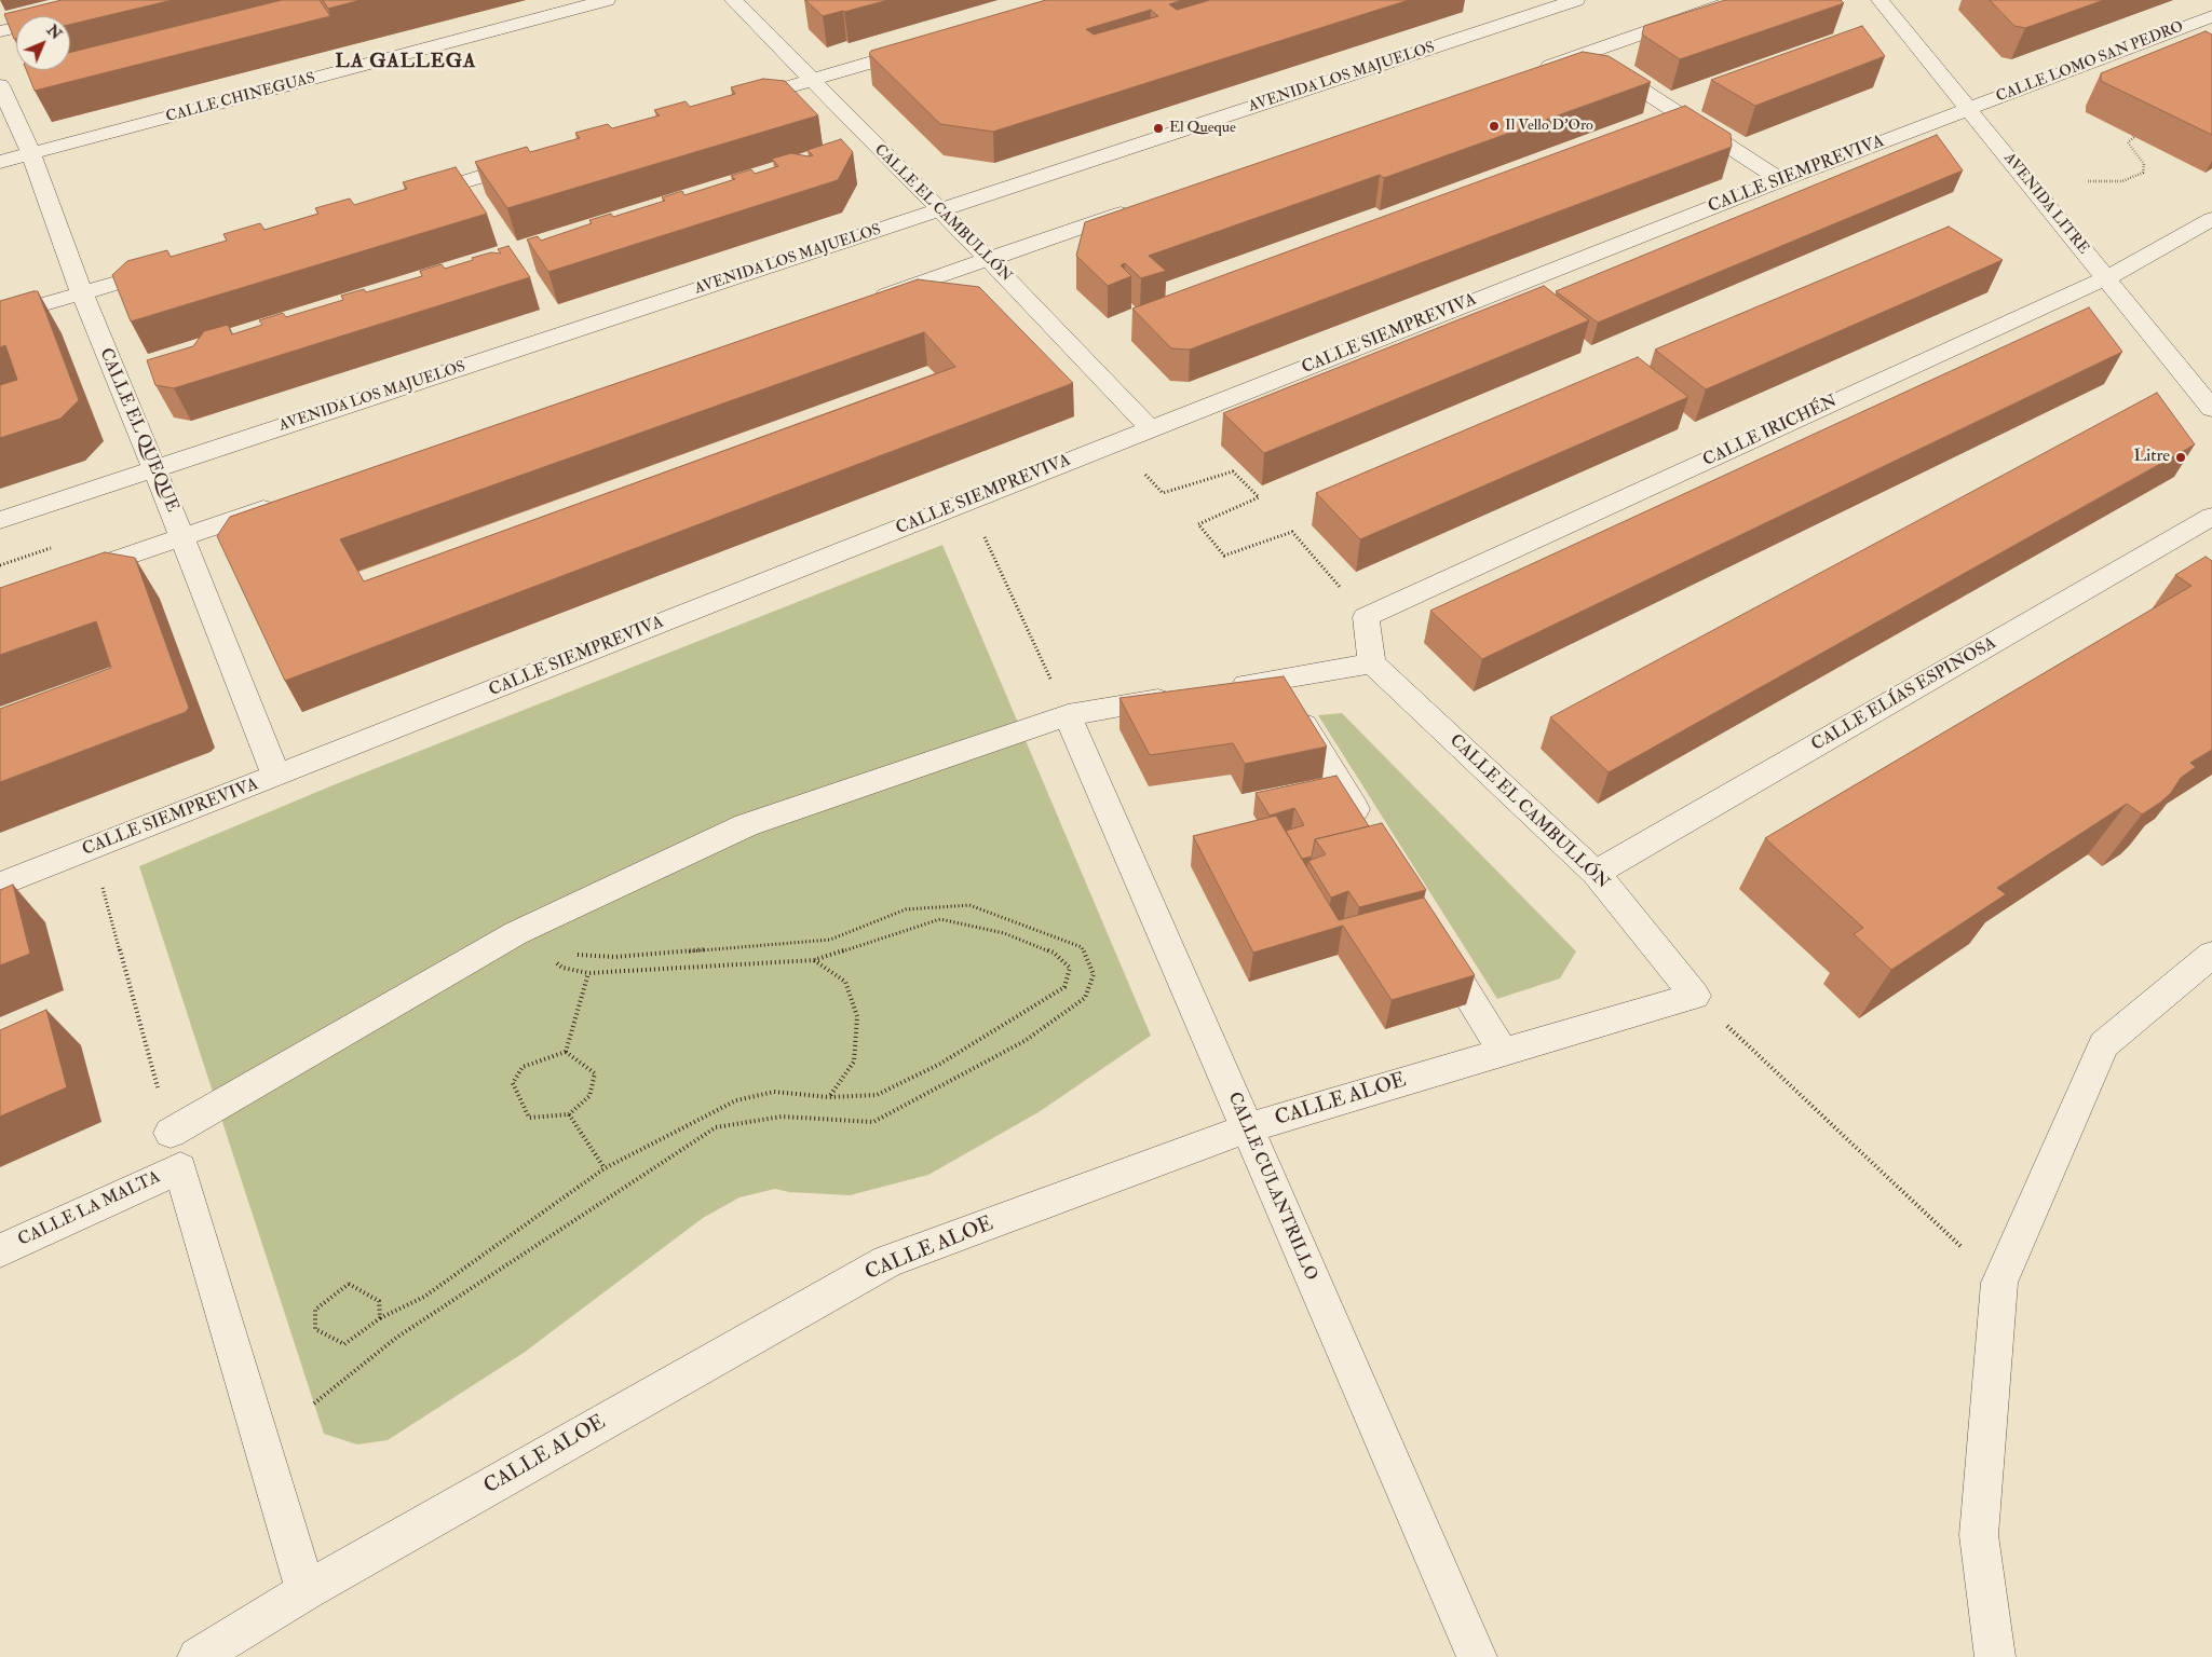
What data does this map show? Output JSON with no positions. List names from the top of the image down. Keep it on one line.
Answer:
{"streets":{"street":["CALLE LOMO SAN PEDRO","AVENIDA LOS MAJUELOS","CALLE CHINEGUAS","CALLE SIEMPREVIVA","AVENIDA LITRE","CALLE EL CAMBULLÓN","CALLE EL QUEQUE","CALLE IRICHÉN","CALLE ELÍAS ESPINOSA","CALLE ALOE","CALLE CULANTRILLO","CALLE LA MALTA"]},"crossings":[["CALLE LOMO SAN PEDRO","CALLE SIEMPREVIVA"],["CALLE LOMO SAN PEDRO","AVENIDA LITRE"],["AVENIDA LOS MAJUELOS","CALLE EL CAMBULLÓN"],["AVENIDA LOS MAJUELOS","CALLE EL QUEQUE"],["CALLE CHINEGUAS","CALLE EL QUEQUE"],["CALLE SIEMPREVIVA","AVENIDA LITRE"],["CALLE SIEMPREVIVA","CALLE EL CAMBULLÓN"],["CALLE SIEMPREVIVA","CALLE EL QUEQUE"],["AVENIDA LITRE","CALLE IRICHÉN"],["CALLE EL CAMBULLÓN","CALLE ELÍAS ESPINOSA"],["CALLE EL CAMBULLÓN","CALLE ALOE"],["CALLE ALOE","CALLE CULANTRILLO"],["CALLE ALOE","CALLE LA MALTA"]],"districts":["LA GALLEGA"],"places":["Il Vello D'Oro","El Queque","Litre"],"north":"top right"}
